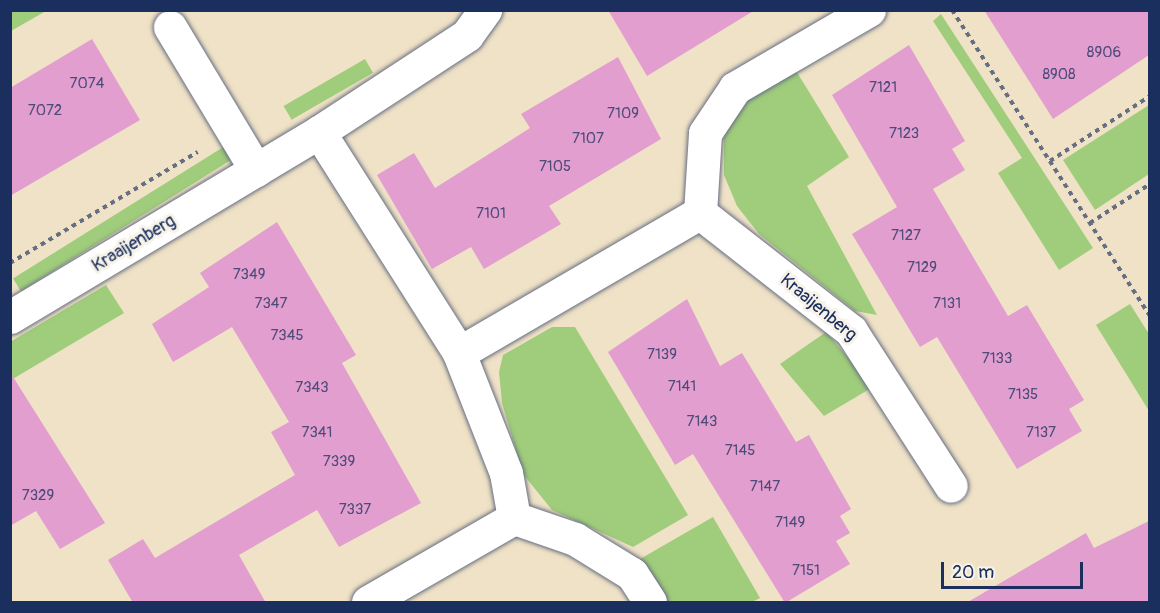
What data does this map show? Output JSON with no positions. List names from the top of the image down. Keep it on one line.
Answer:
{"streets":{"street":["Kraaijenberg"]},"house_numbers":["8906","8908","7074","7121","7072","7109","7123","7107","7105","7101","7127","7129","7349","7347","7131","7345","7139","7133","7141","7343","7135","7143","7341","7137","7145","7339","7147","7329","7337","7149","7151"],"scale_bar":"20 m"}
